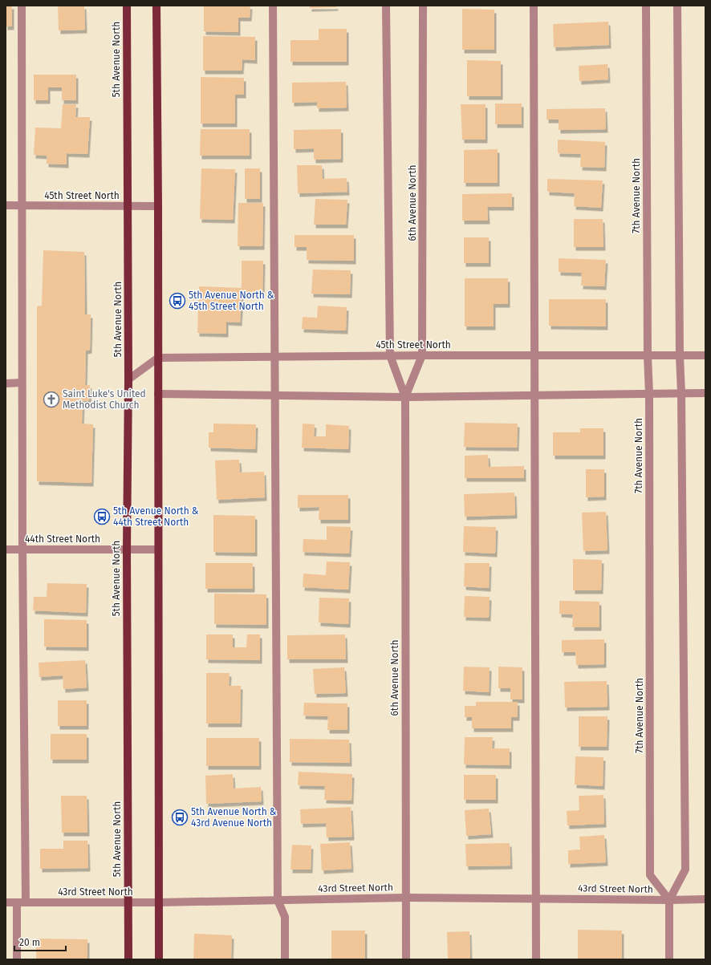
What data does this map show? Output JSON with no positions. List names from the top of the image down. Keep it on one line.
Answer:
{"streets":{"main road":["5th Avenue North"],"street":["45th Street North","7th Avenue North","6th Avenue North","44th Street North","43rd Street North"]},"crossings":[["5th Avenue North","45th Street North"],["5th Avenue North","44th Street North"],["5th Avenue North","43rd Street North"],["45th Street North","7th Avenue North"],["45th Street North","6th Avenue North"],["7th Avenue North","43rd Street North"],["6th Avenue North","43rd Street North"]],"places":{"bus stop":["5th Avenue North & 45th Street North","5th Avenue North & 44th Street North","5th Avenue North & 43rd Avenue North"],"church":["Saint Luke's United Methodist Church"]},"scale_bar":"20 m"}
